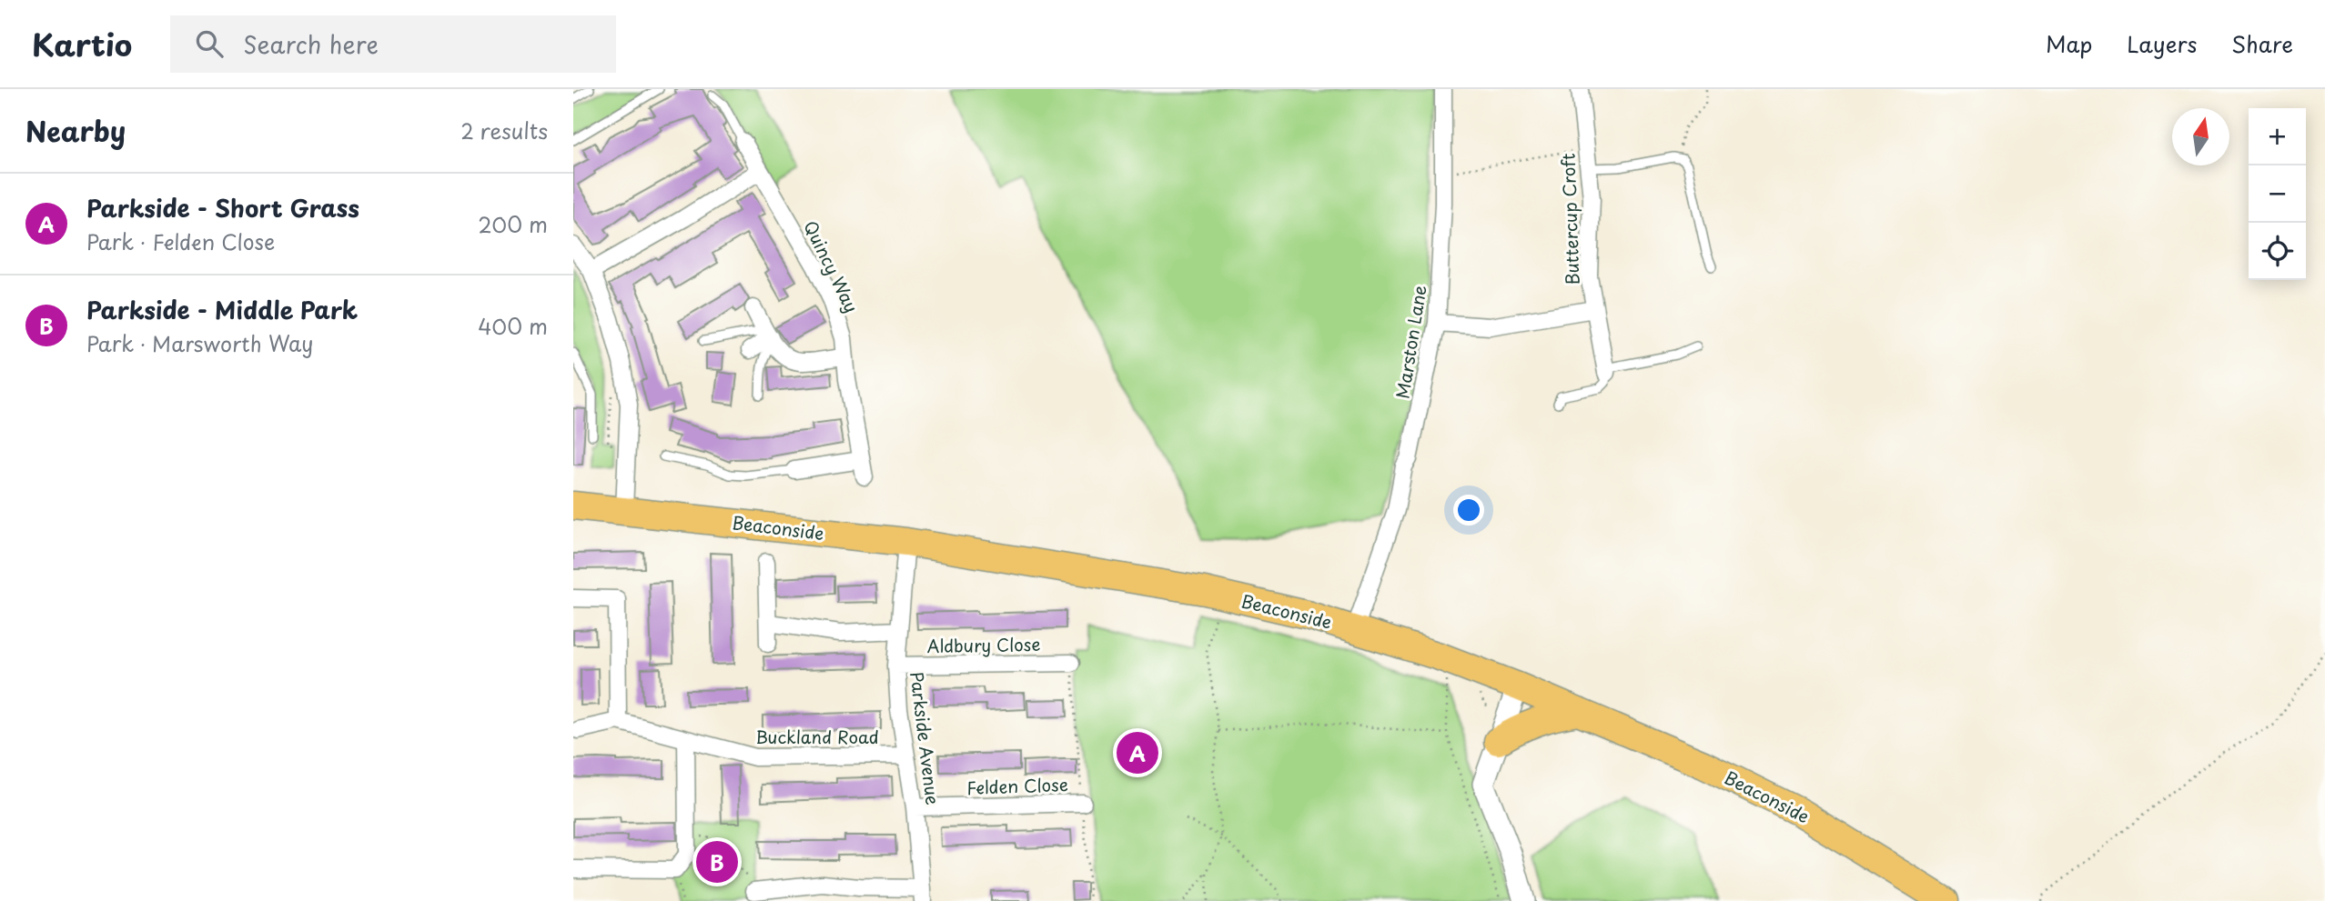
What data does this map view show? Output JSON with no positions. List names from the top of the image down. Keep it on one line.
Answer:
{"streets":{"highway":["Beaconside"],"street":["Buttercup Croft","Quincy Way","Marston Lane","Aldbury Close","Buckland Road","Parkside Avenue","Felden Close"]},"crossings":[["Buttercup Croft","Marston Lane"],["Marston Lane","Beaconside"],["Beaconside","Parkside Avenue"],["Aldbury Close","Parkside Avenue"],["Buckland Road","Parkside Avenue"],["Parkside Avenue","Felden Close"]],"north":"top","page":{"header":"Kartio","search":"Search here","nav":["Map","Layers","Share"],"heading":["Nearby","2 results"],"map_buttons":["+","−"],"list":[{"mark":"A","name":"Parkside - Short Grass","note":"Park · Felden Close","value":"200 m"},{"mark":"B","name":"Parkside - Middle Park","note":"Park · Marsworth Way","value":"400 m"}],"pins":["A","B"]}}
